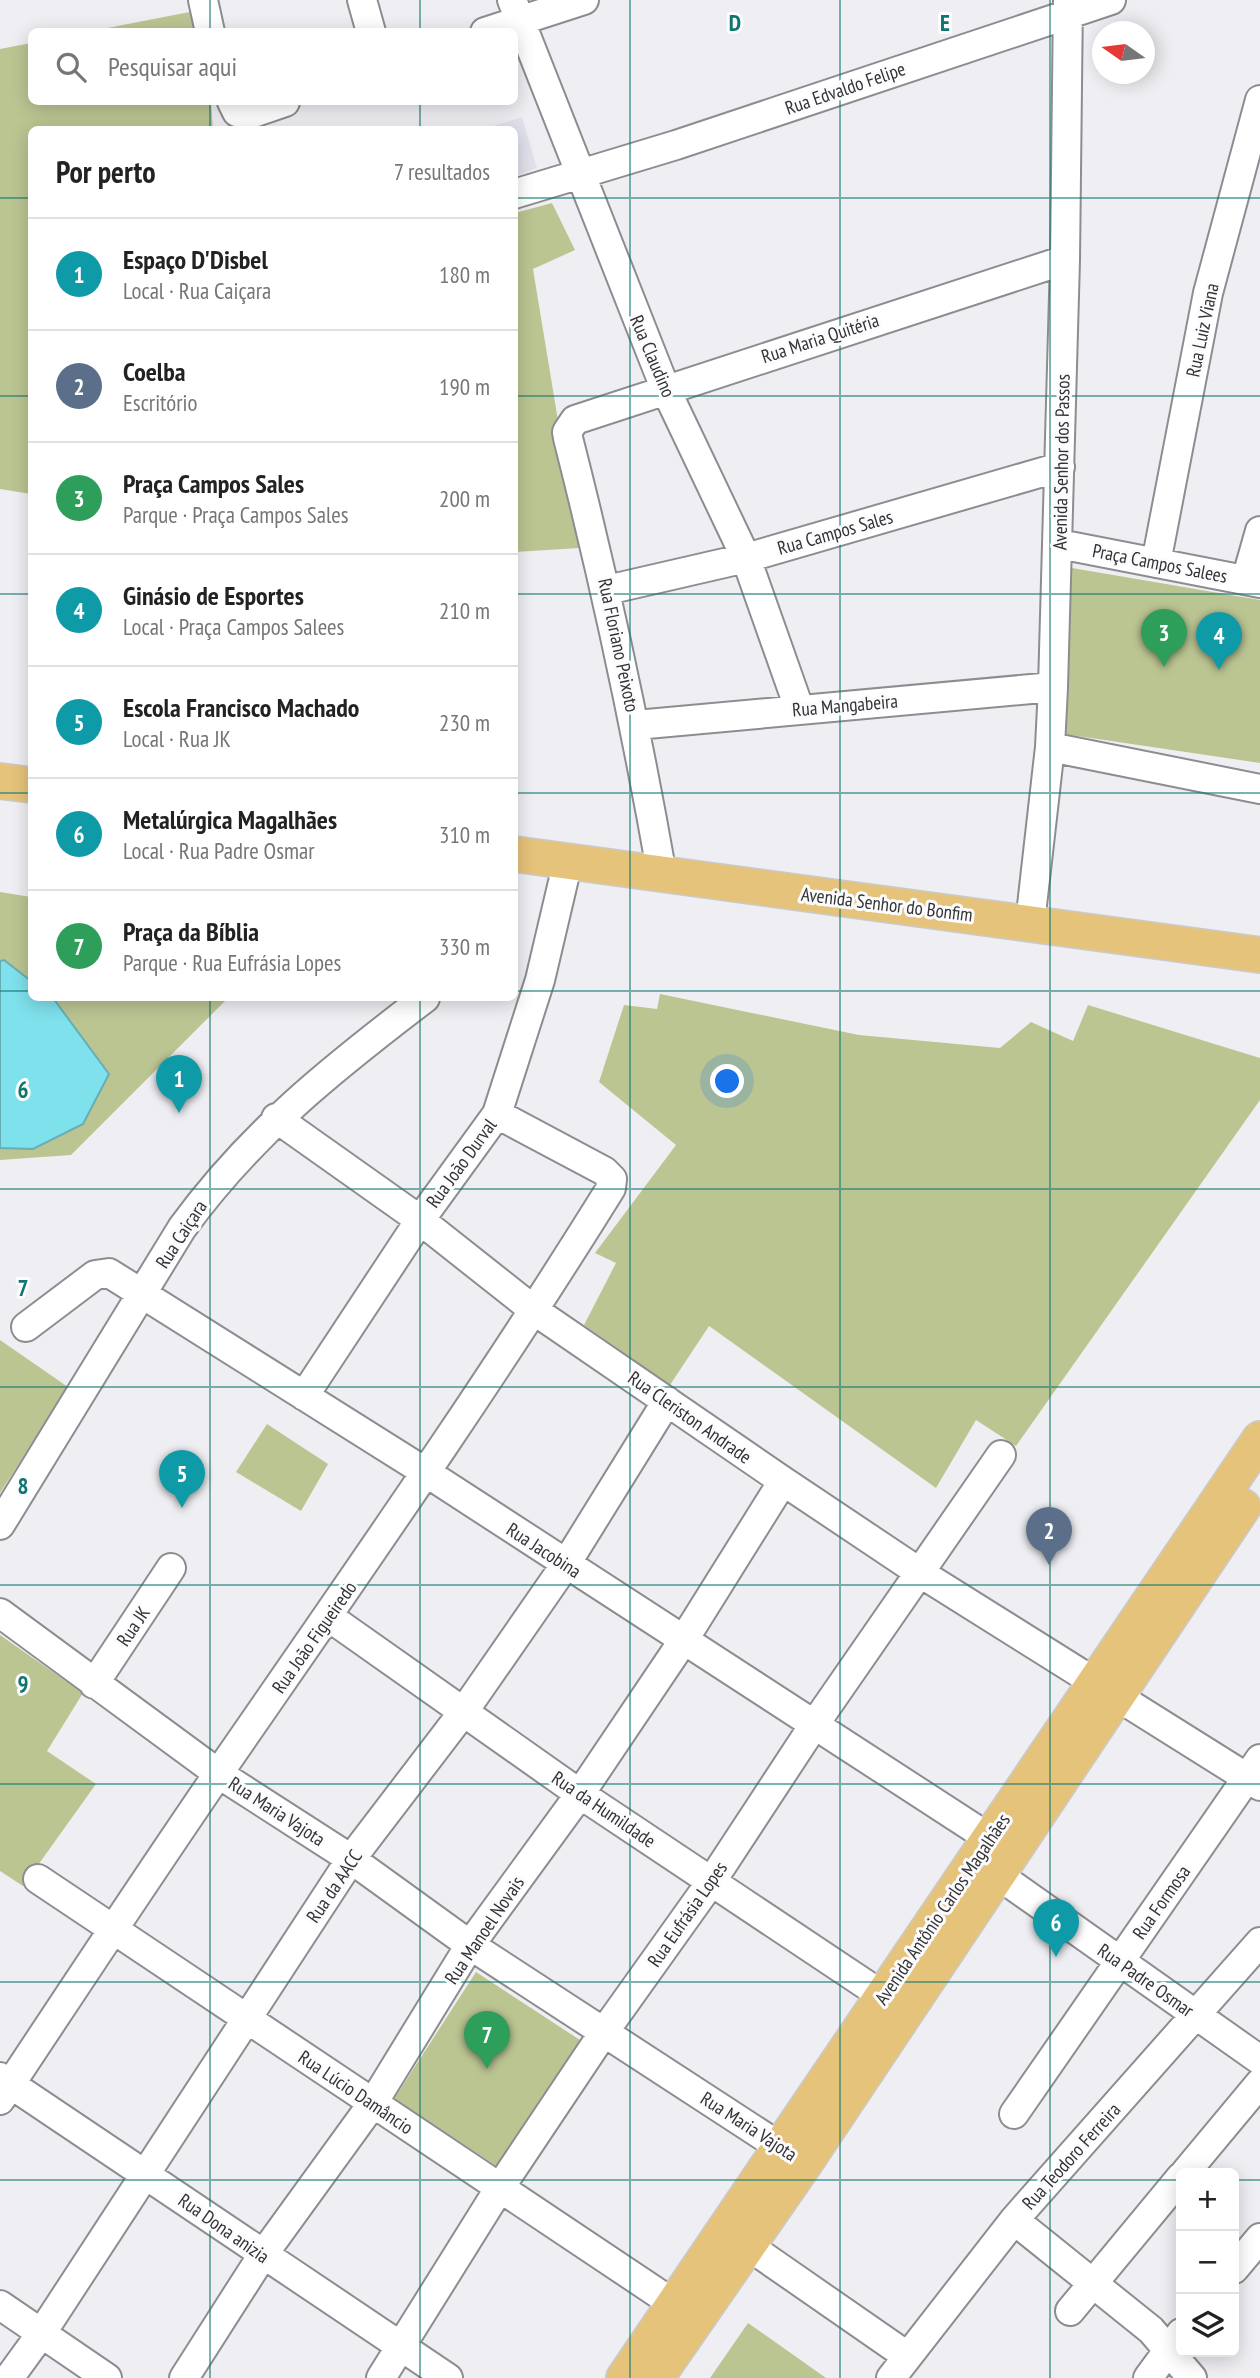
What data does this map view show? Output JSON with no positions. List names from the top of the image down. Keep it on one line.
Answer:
{"streets":{"main road":["Avenida Senhor do Bonfim","Avenida Antônio Carlos Magalhães"],"street":["Rua Edvaldo Felipe","Rua Luiz Viana","Rua Maria Quitéria","Rua Claudino","Avenida Senhor dos Passos","Rua Campos Sales","Praça Campos Salees","Rua Floriano Peixoto","Rua Mangabeira","Rua João Durval","Rua Caiçara","Rua Cleriston Andrade","Rua Jacobina","Rua JK","Rua João Figueiredo","Rua da Humildade","Rua Maria Vajota","Rua da AACC","Rua Formosa","Rua Eufrásia Lopes","Rua Manoel Novais","Rua Padre Osmar","Rua Lúcio Damâncio","Rua Teodoro Ferreira","Rua Dona anizia"]},"crossings":[["Rua Edvaldo Felipe","Rua Claudino"],["Rua Edvaldo Felipe","Avenida Senhor dos Passos"],["Rua Luiz Viana","Praça Campos Salees"],["Rua Maria Quitéria","Rua Claudino"],["Rua Maria Quitéria","Avenida Senhor dos Passos"],["Rua Maria Quitéria","Rua Floriano Peixoto"],["Rua Claudino","Rua Campos Sales"],["Rua Claudino","Rua Mangabeira"],["Avenida Senhor dos Passos","Rua Campos Sales"],["Avenida Senhor dos Passos","Praça Campos Salees"],["Avenida Senhor dos Passos","Rua Mangabeira"],["Avenida Senhor dos Passos","Avenida Senhor do Bonfim"],["Rua Campos Sales","Rua Floriano Peixoto"],["Rua Floriano Peixoto","Rua Mangabeira"],["Rua Floriano Peixoto","Avenida Senhor do Bonfim"],["Avenida Senhor do Bonfim","Rua João Durval"],["Rua João Durval","Rua Cleriston Andrade"],["Rua João Durval","Rua Jacobina"],["Rua João Durval","Rua João Figueiredo"],["Rua Caiçara","Rua Cleriston Andrade"],["Rua Caiçara","Rua Jacobina"],["Rua Cleriston Andrade","Rua João Figueiredo"],["Rua Cleriston Andrade","Rua da AACC"],["Rua Cleriston Andrade","Rua Formosa"],["Rua Cleriston Andrade","Avenida Antônio Carlos Magalhães"],["Rua Cleriston Andrade","Rua Eufrásia Lopes"],["Rua Cleriston Andrade","Rua Manoel Novais"],["Rua Jacobina","Rua João Figueiredo"],["Rua Jacobina","Rua da AACC"],["Rua Jacobina","Avenida Antônio Carlos Magalhães"],["Rua Jacobina","Rua Eufrásia Lopes"],["Rua Jacobina","Rua Manoel Novais"],["Rua JK","Rua Maria Vajota"],["Rua João Figueiredo","Rua da Humildade"],["Rua João Figueiredo","Rua Maria Vajota"],["Rua João Figueiredo","Rua Lúcio Damâncio"],["Rua João Figueiredo","Rua Dona anizia"],["Rua da Humildade","Rua da AACC"],["Rua da Humildade","Avenida Antônio Carlos Magalhães"],["Rua da Humildade","Rua Eufrásia Lopes"],["Rua da Humildade","Rua Manoel Novais"],["Rua Maria Vajota","Rua da AACC"],["Rua Maria Vajota","Avenida Antônio Carlos Magalhães"],["Rua Maria Vajota","Rua Eufrásia Lopes"],["Rua Maria Vajota","Rua Manoel Novais"],["Rua da AACC","Rua Lúcio Damâncio"],["Rua da AACC","Rua Dona anizia"],["Rua Formosa","Rua Padre Osmar"],["Avenida Antônio Carlos Magalhães","Rua Padre Osmar"],["Avenida Antônio Carlos Magalhães","Rua Lúcio Damâncio"],["Rua Eufrásia Lopes","Rua Lúcio Damâncio"],["Rua Eufrásia Lopes","Rua Dona anizia"],["Rua Manoel Novais","Rua Lúcio Damâncio"],["Rua Manoel Novais","Rua Dona anizia"],["Rua Padre Osmar","Rua Teodoro Ferreira"]],"north":"left","page":{"search":"Pesquisar aqui","heading":["Por perto","7 resultados"],"list":[{"mark":"1","name":"Espaço D'Disbel","note":"Local · Rua Caiçara","value":"180 m"},{"mark":"2","name":"Coelba","note":"Escritório","value":"190 m"},{"mark":"3","name":"Praça Campos Sales","note":"Parque · Praça Campos Sales","value":"200 m"},{"mark":"4","name":"Ginásio de Esportes","note":"Local · Praça Campos Salees","value":"210 m"},{"mark":"5","name":"Escola Francisco Machado","note":"Local · Rua JK","value":"230 m"},{"mark":"6","name":"Metalúrgica Magalhães","note":"Local · Rua Padre Osmar","value":"310 m"},{"mark":"7","name":"Praça da Bíblia","note":"Parque · Rua Eufrásia Lopes","value":"330 m"}],"pins":["3","4","1","5","2","6","7"],"map_buttons":["+","−"]},"grid":{"columns":["D","E"],"rows":["6","7","8","9"]}}
